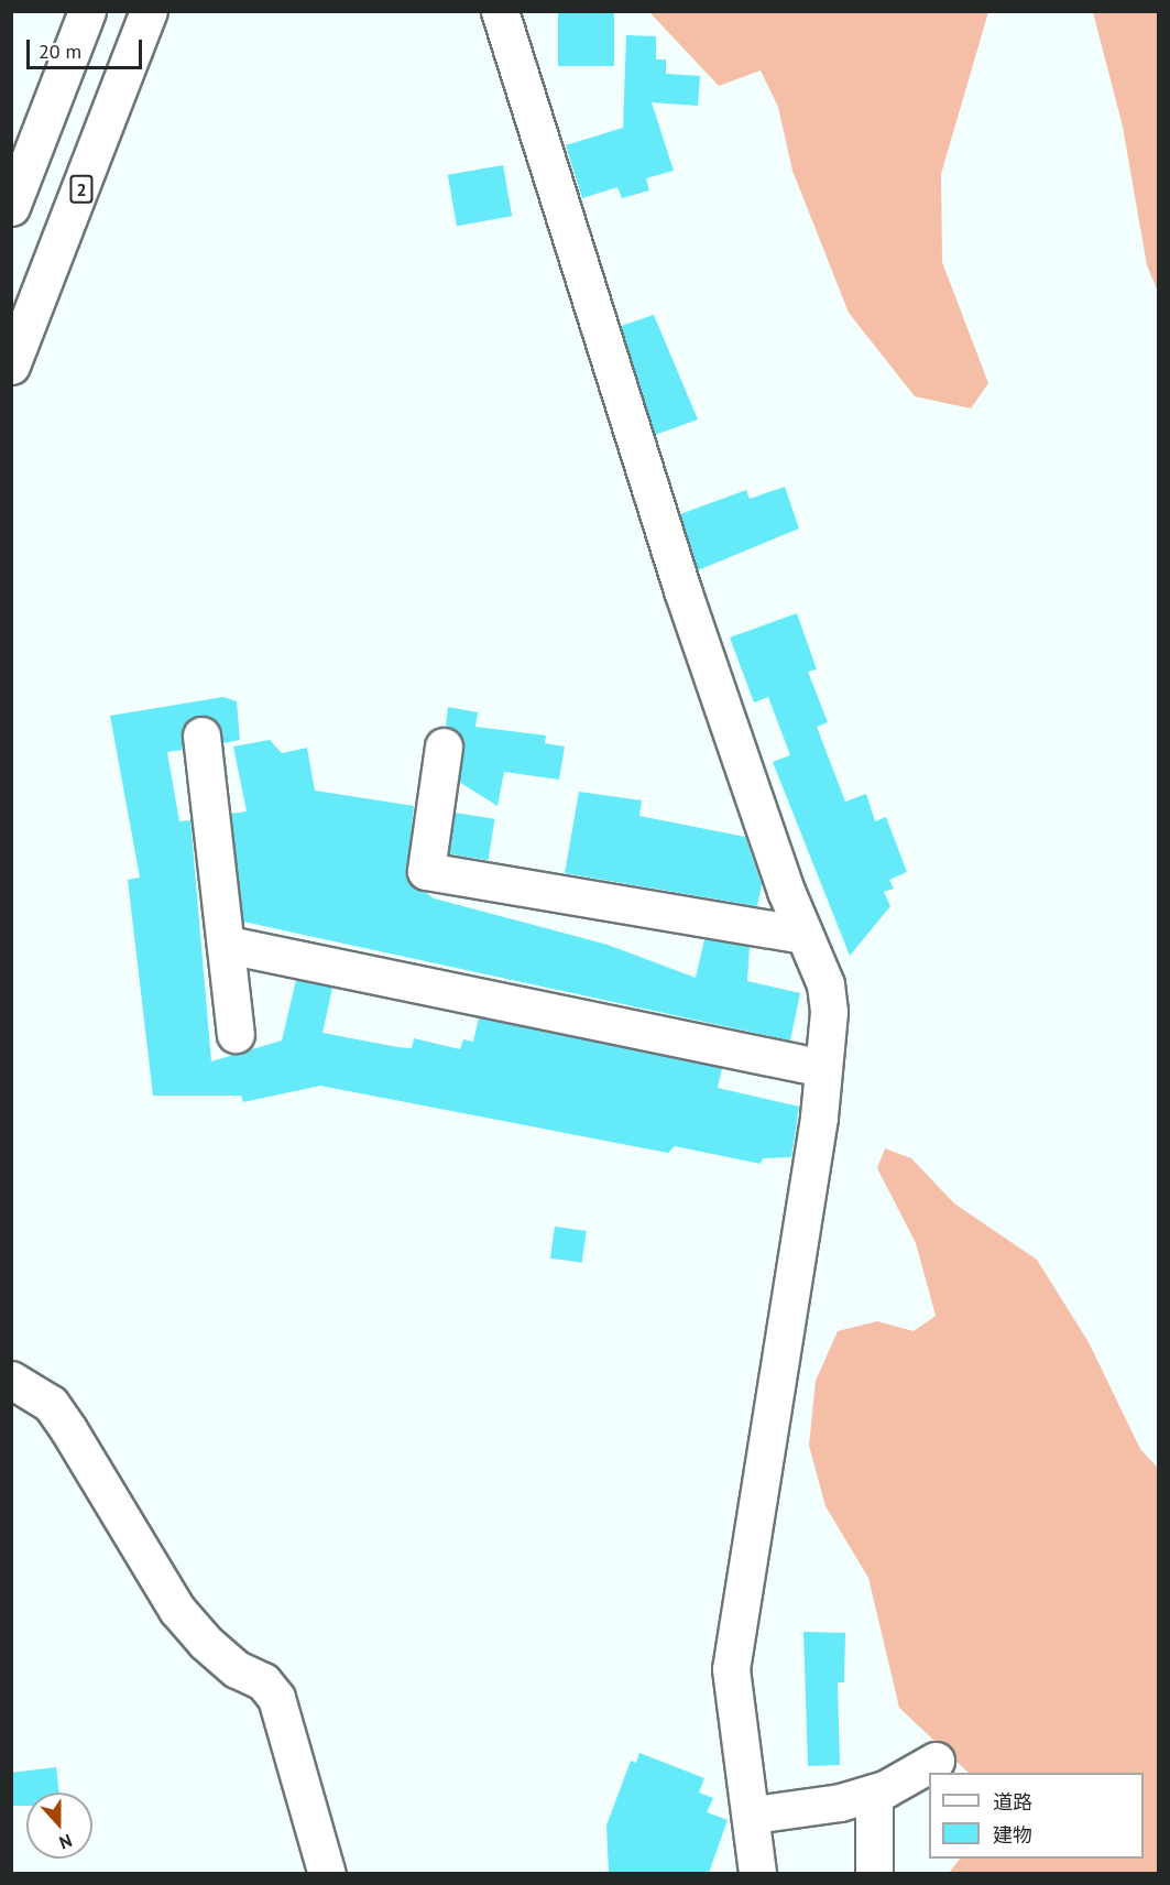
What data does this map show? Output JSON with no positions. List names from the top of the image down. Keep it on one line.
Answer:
{"streets":{"main road":["2"]},"legend":["道路","建物"],"scale_bar":"20 m","north":"bottom"}
